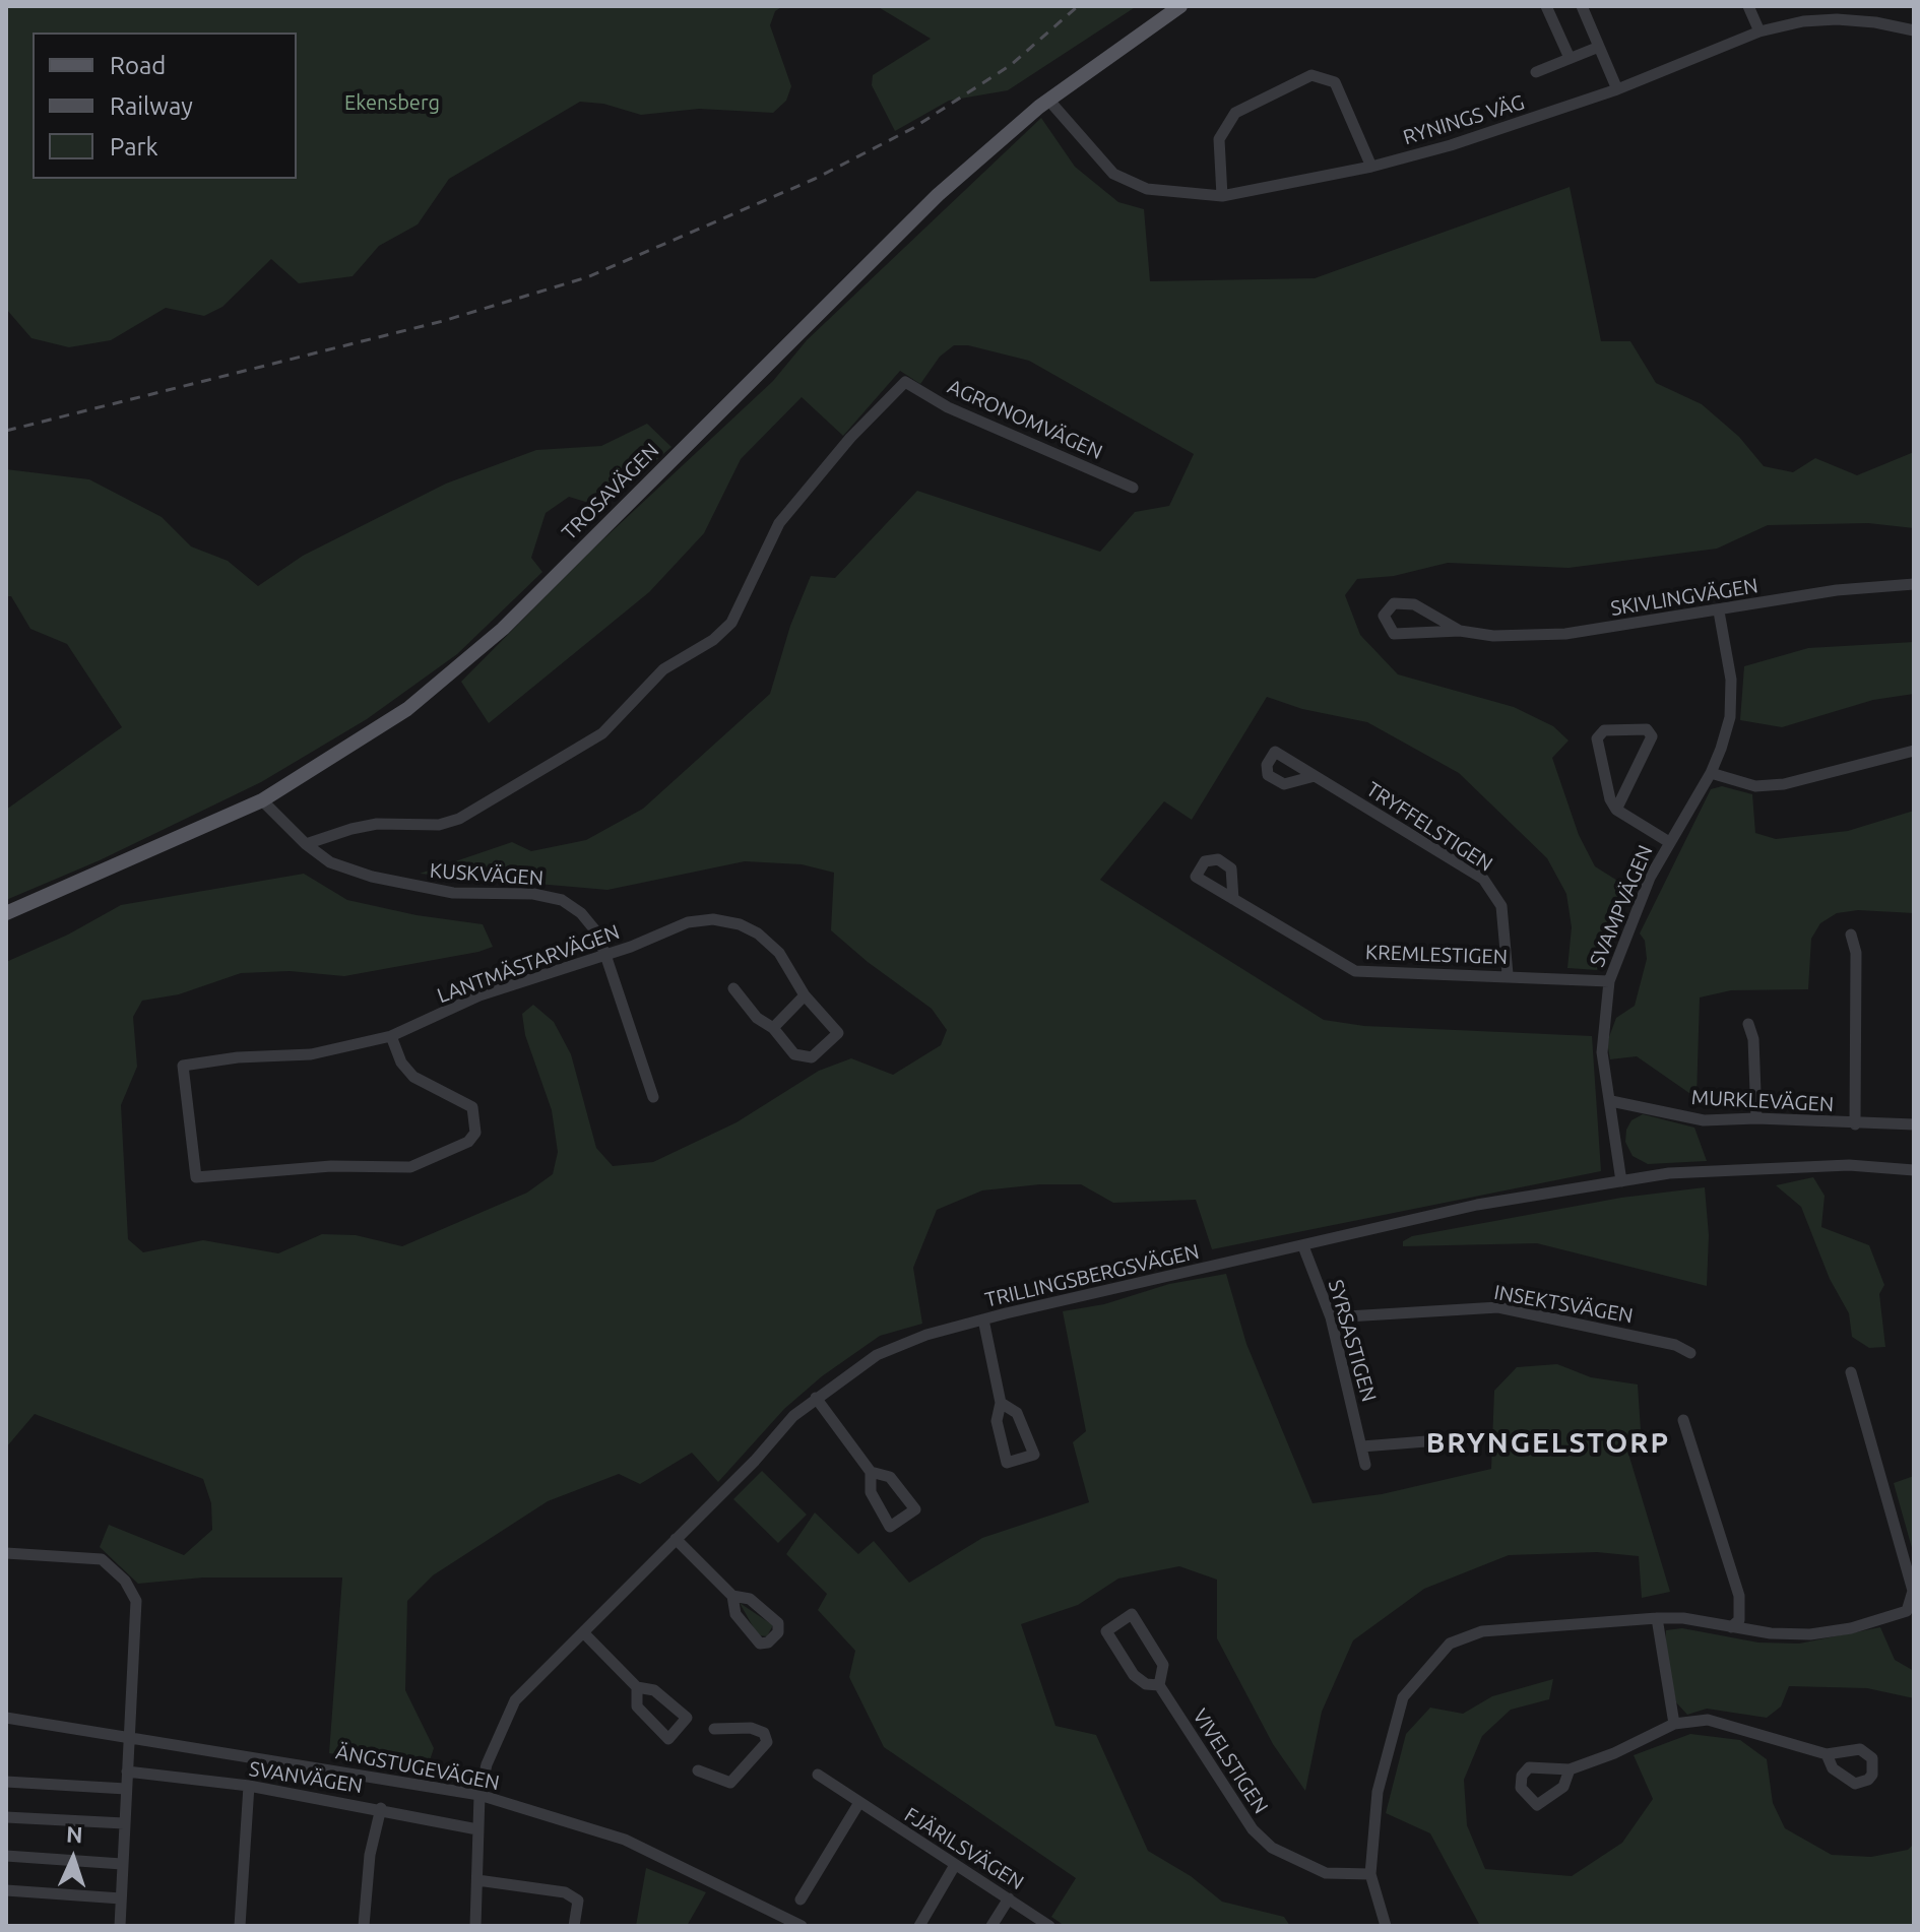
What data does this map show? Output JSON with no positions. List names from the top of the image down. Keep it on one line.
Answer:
{"streets":{"main road":["TROSAVÄGEN"],"street":["RYNINGS VÄG","AGRONOMVÄGEN","SKIVLINGVÄGEN","TRYFFELSTIGEN","KUSKVÄGEN","SVAMPVÄGEN","KREMLESTIGEN","LANTMÄSTARVÄGEN","MURKLEVÄGEN","TRILLINGSBERGSVÄGEN","INSEKTSVÄGEN","SYRSASTIGEN","VIVELSTIGEN","ÄNGSTUGEVÄGEN","SVANVÄGEN","FJÄRILSVÄGEN"]},"crossings":[["RYNINGS VÄG","TROSAVÄGEN"],["AGRONOMVÄGEN","KUSKVÄGEN"],["TROSAVÄGEN","KUSKVÄGEN"],["SKIVLINGVÄGEN","SVAMPVÄGEN"],["TRYFFELSTIGEN","KREMLESTIGEN"],["KUSKVÄGEN","LANTMÄSTARVÄGEN"],["SVAMPVÄGEN","KREMLESTIGEN"],["SVAMPVÄGEN","MURKLEVÄGEN"],["SVAMPVÄGEN","TRILLINGSBERGSVÄGEN"],["TRILLINGSBERGSVÄGEN","SYRSASTIGEN"],["TRILLINGSBERGSVÄGEN","ÄNGSTUGEVÄGEN"],["TRILLINGSBERGSVÄGEN","SVANVÄGEN"],["INSEKTSVÄGEN","SYRSASTIGEN"]],"districts":["BRYNGELSTORP"],"parks":["Ekensberg"],"legend":["Road","Railway","Park"],"north":"top"}
